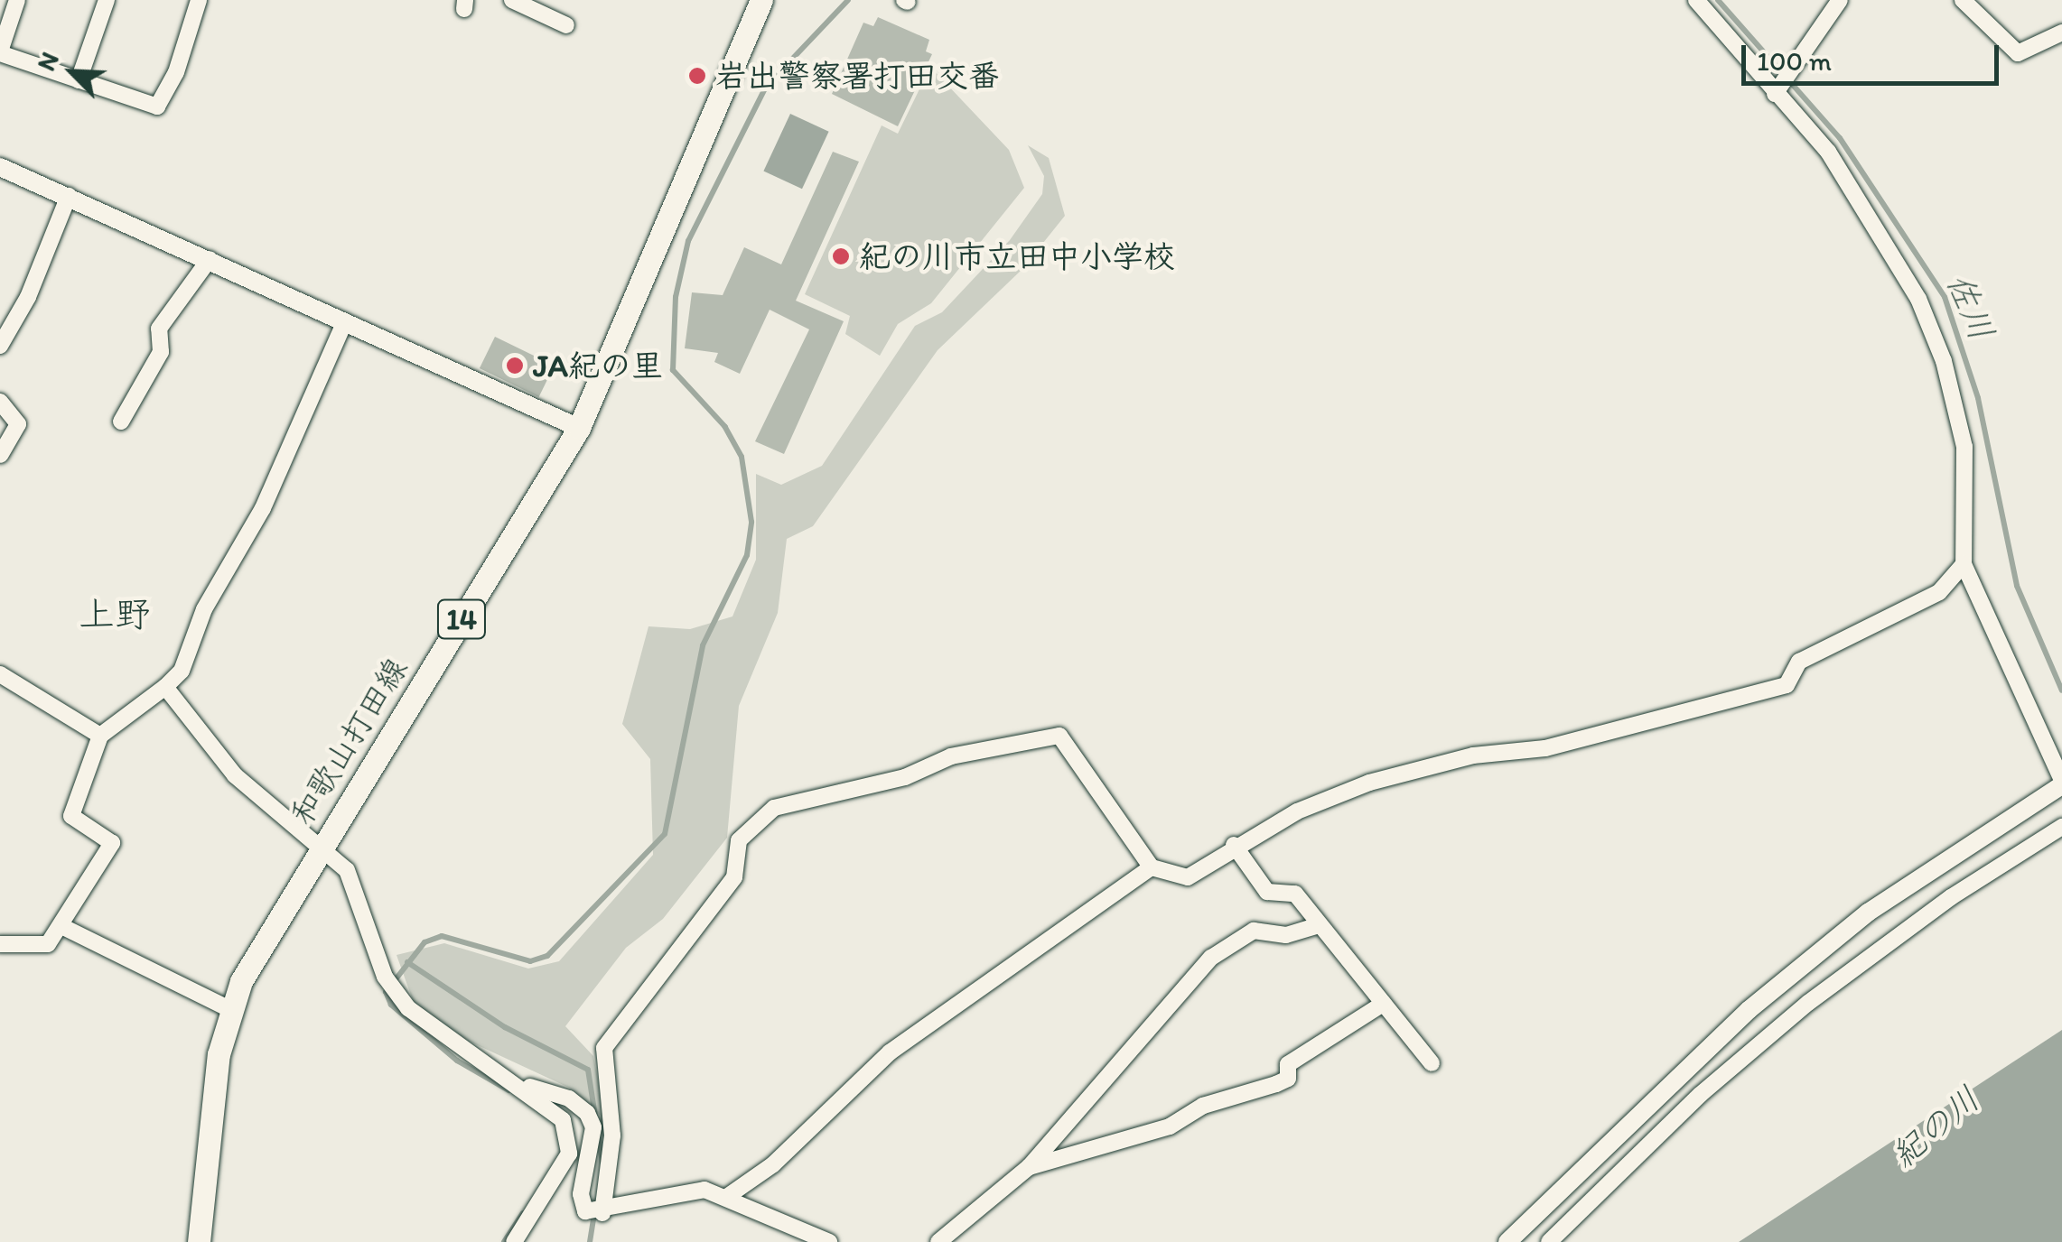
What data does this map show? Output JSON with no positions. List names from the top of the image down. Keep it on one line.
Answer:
{"streets":{"main road":["14","和歌山打田線"]},"districts":["上野"],"water":["佐川","紀の川"],"places":["岩出警察署打田交番","紀の川市立田中小学校","JA紀の里"],"scale_bar":"100 m","north":"top left"}
